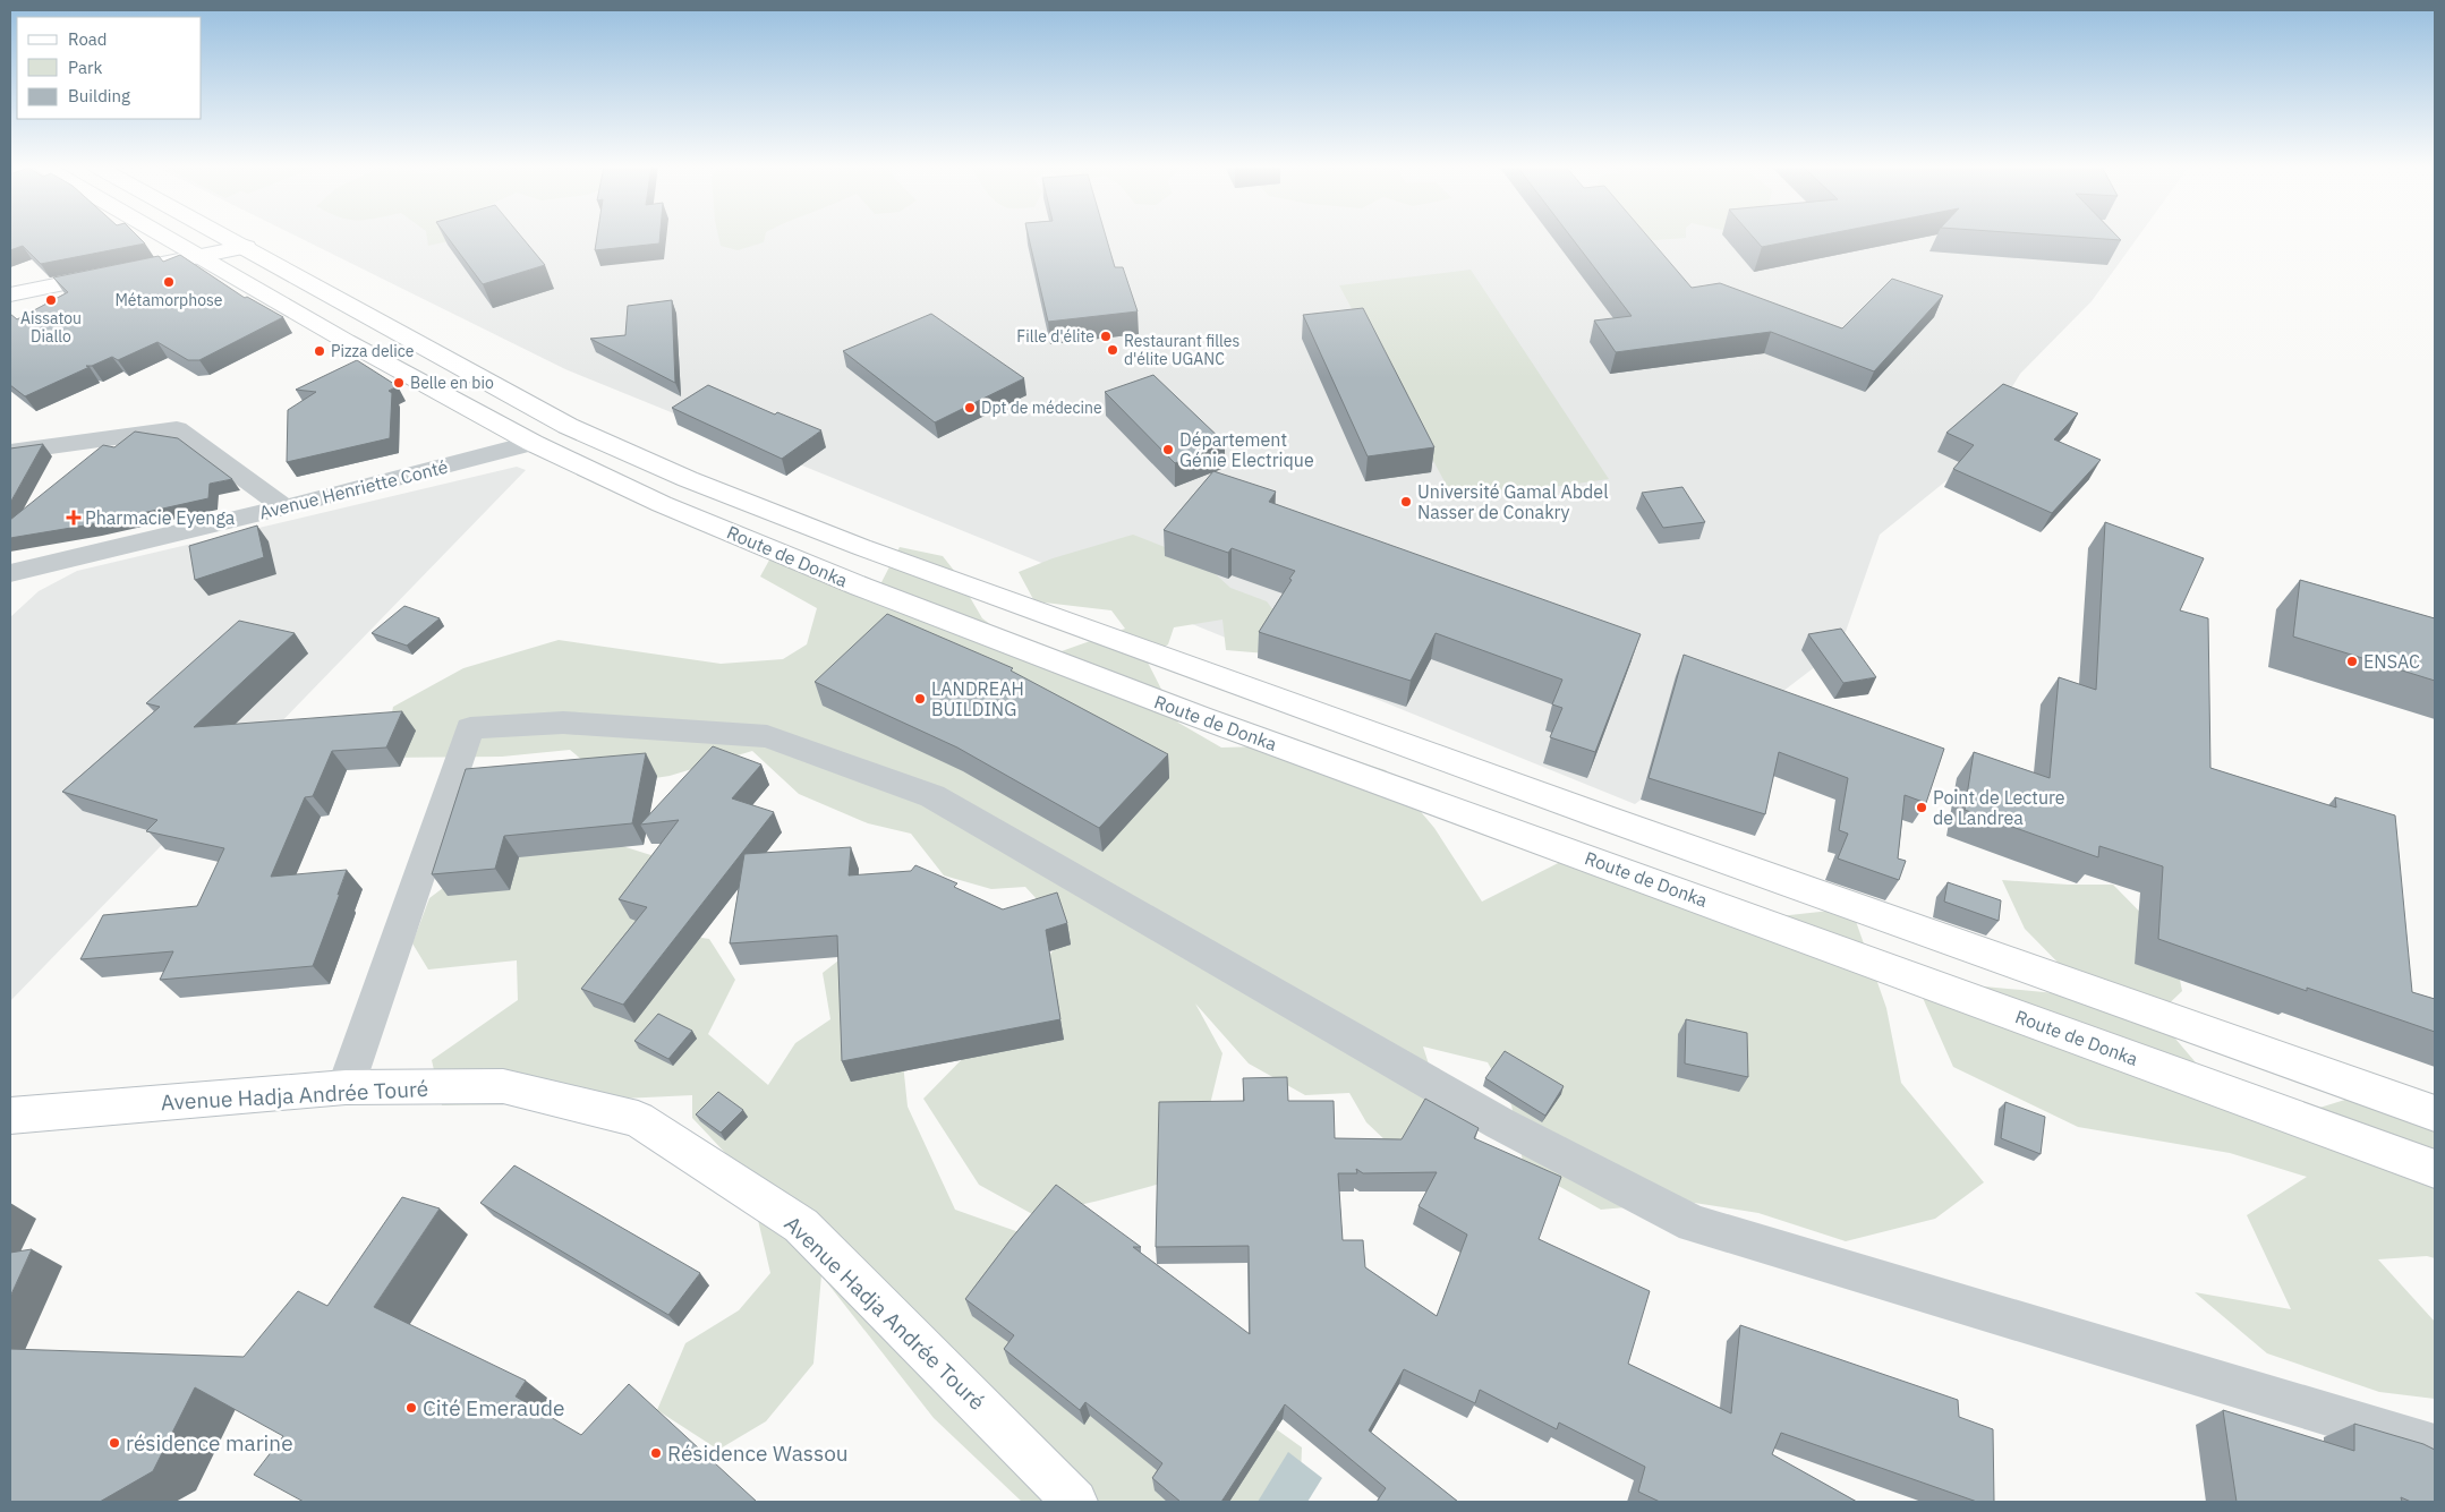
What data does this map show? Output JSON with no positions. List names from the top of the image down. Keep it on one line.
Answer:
{"streets":{"main road":["Route de Donka","Avenue Hadja Andrée Touré"],"street":["Avenue Henriette Conté"]},"crossings":[["Avenue Henriette Conté","Route de Donka"]],"places":{"other":["Métamorphose","Aissatou Diallo","Fille d'élite","Restaurant filles d'élite UGANC","Pizza delice","Belle en bio","Dpt de médecine","Département Génie Electrique","Université Gamal Abdel Nasser de Conakry","ENSAC","LANDREAH BUILDING","Point de Lecture de Landrea","Cité Emeraude","résidence marine","Résidence Wassou"],"health":["Pharmacie Eyenga"]},"legend":["Road","Park","Building"]}
